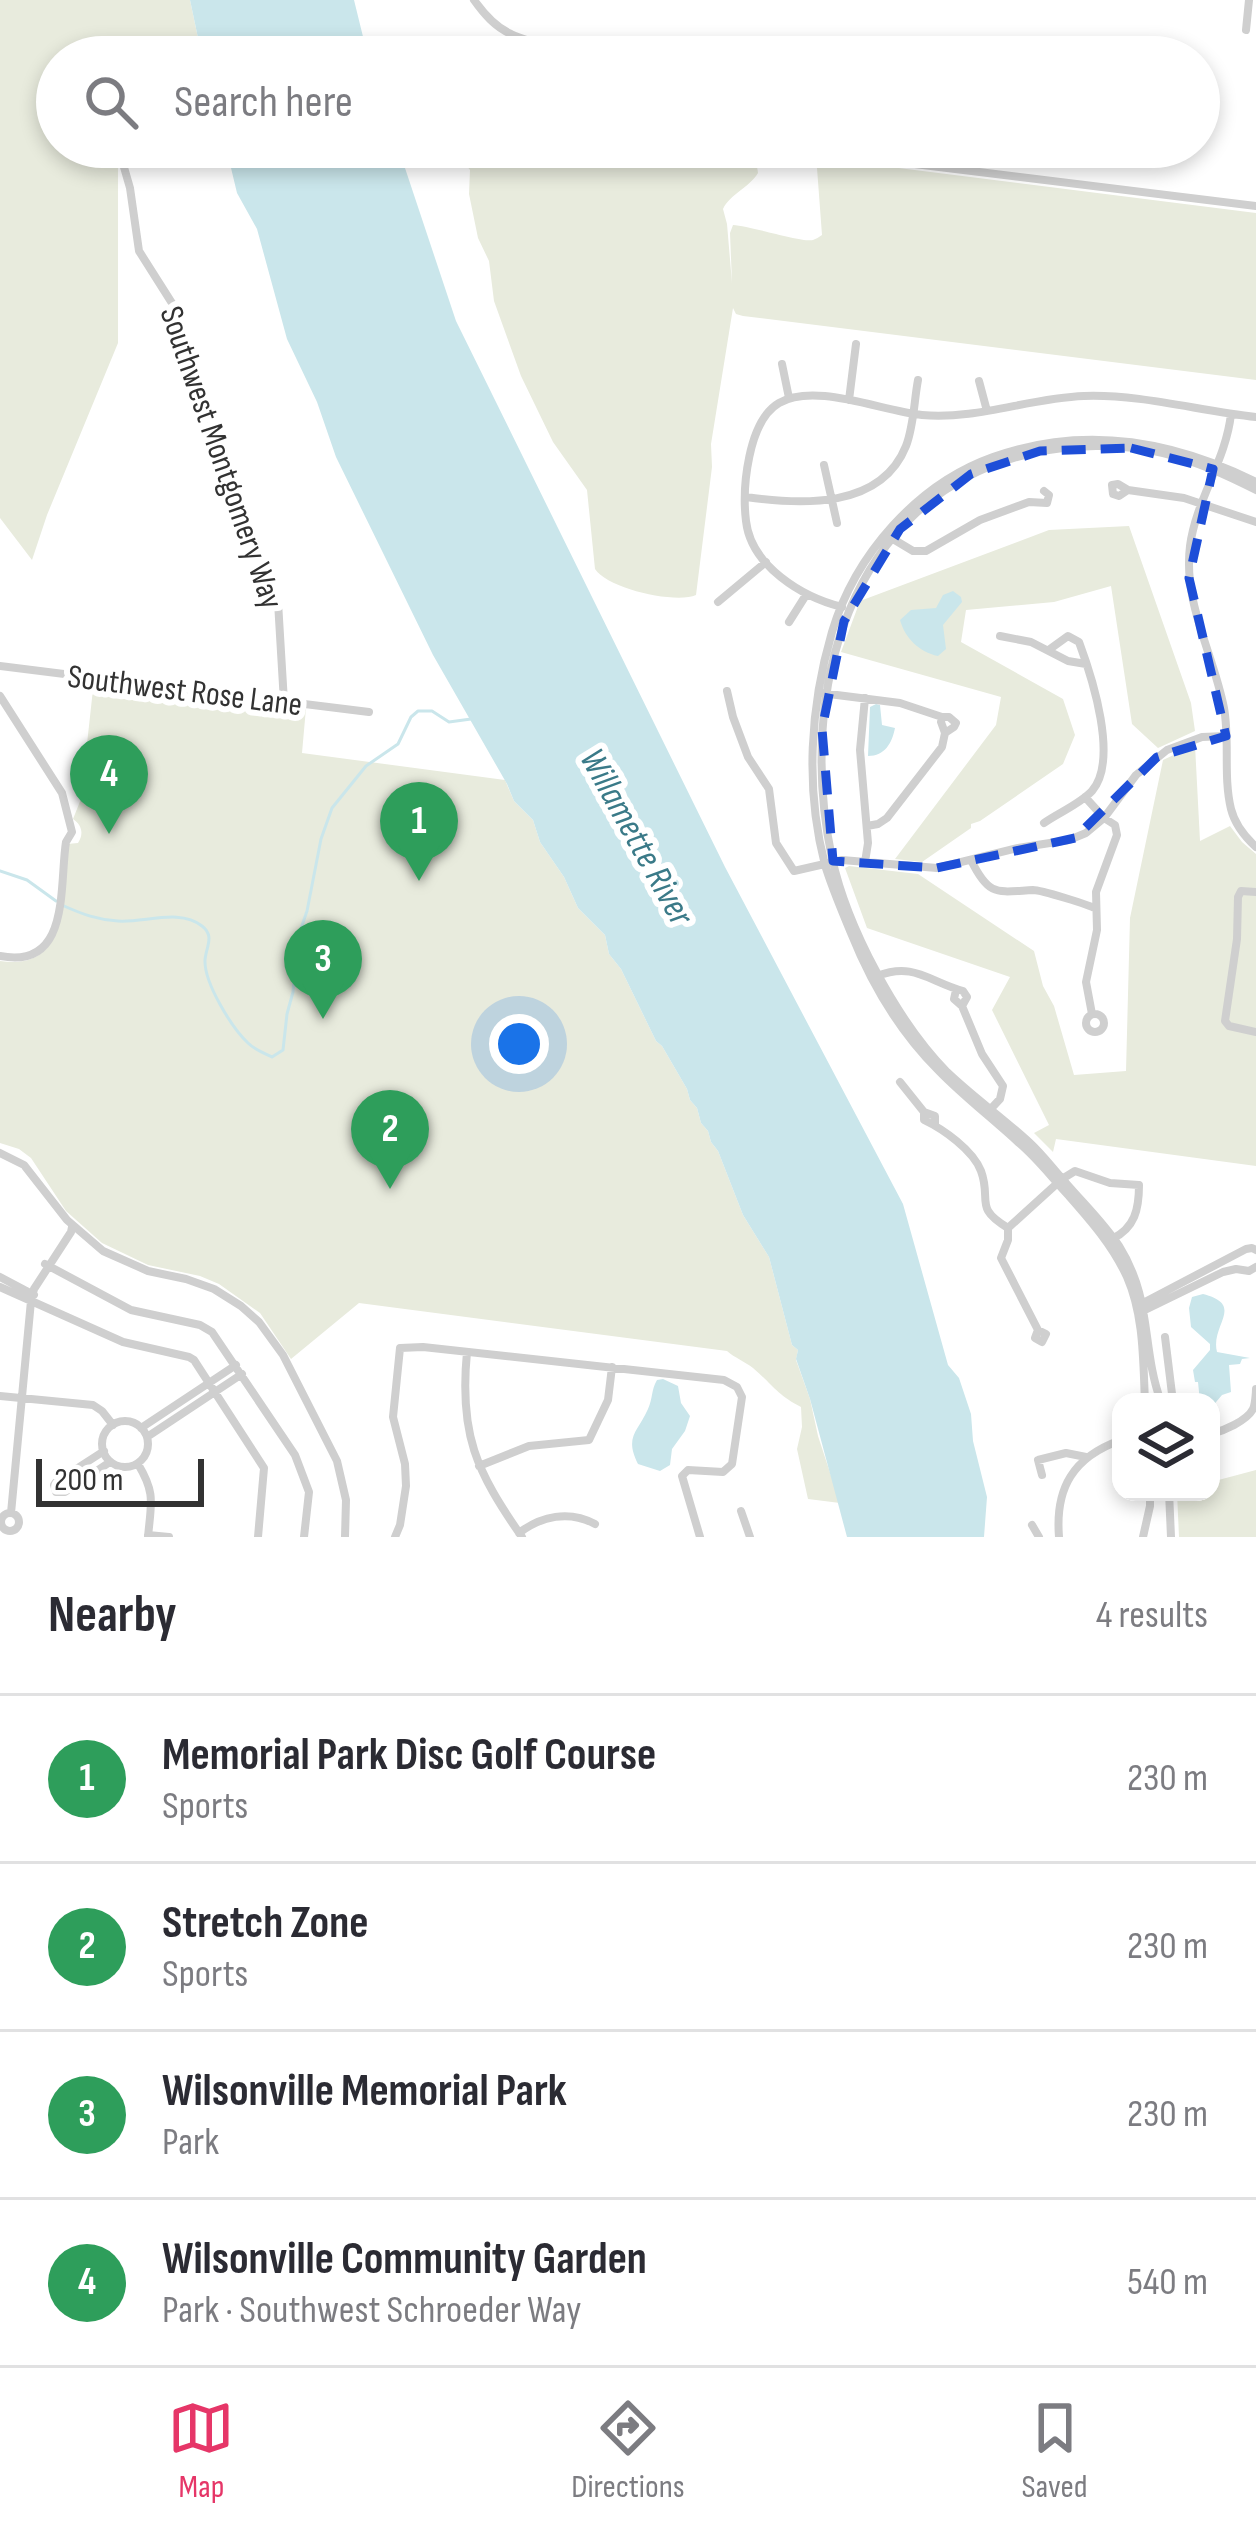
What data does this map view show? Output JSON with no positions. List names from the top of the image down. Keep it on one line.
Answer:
{"streets":{"street":["Southwest Montgomery Way","Southwest Rose Lane"]},"crossings":[["Southwest Montgomery Way","Southwest Rose Lane"]],"water":["Willamette River"],"scale_bar":"200 m","page":{"search":"Search here","pins":["4","1","3","2"],"scale":"200 m","heading":["Nearby","4 results"],"list":[{"mark":"1","name":"Memorial Park Disc Golf Course","note":"Sports","value":"230 m"},{"mark":"2","name":"Stretch Zone","note":"Sports","value":"230 m"},{"mark":"3","name":"Wilsonville Memorial Park","note":"Park","value":"230 m"},{"mark":"4","name":"Wilsonville Community Garden","note":"Park · Southwest Schroeder Way","value":"540 m"}],"nav":["Map","Directions","Saved"]}}
